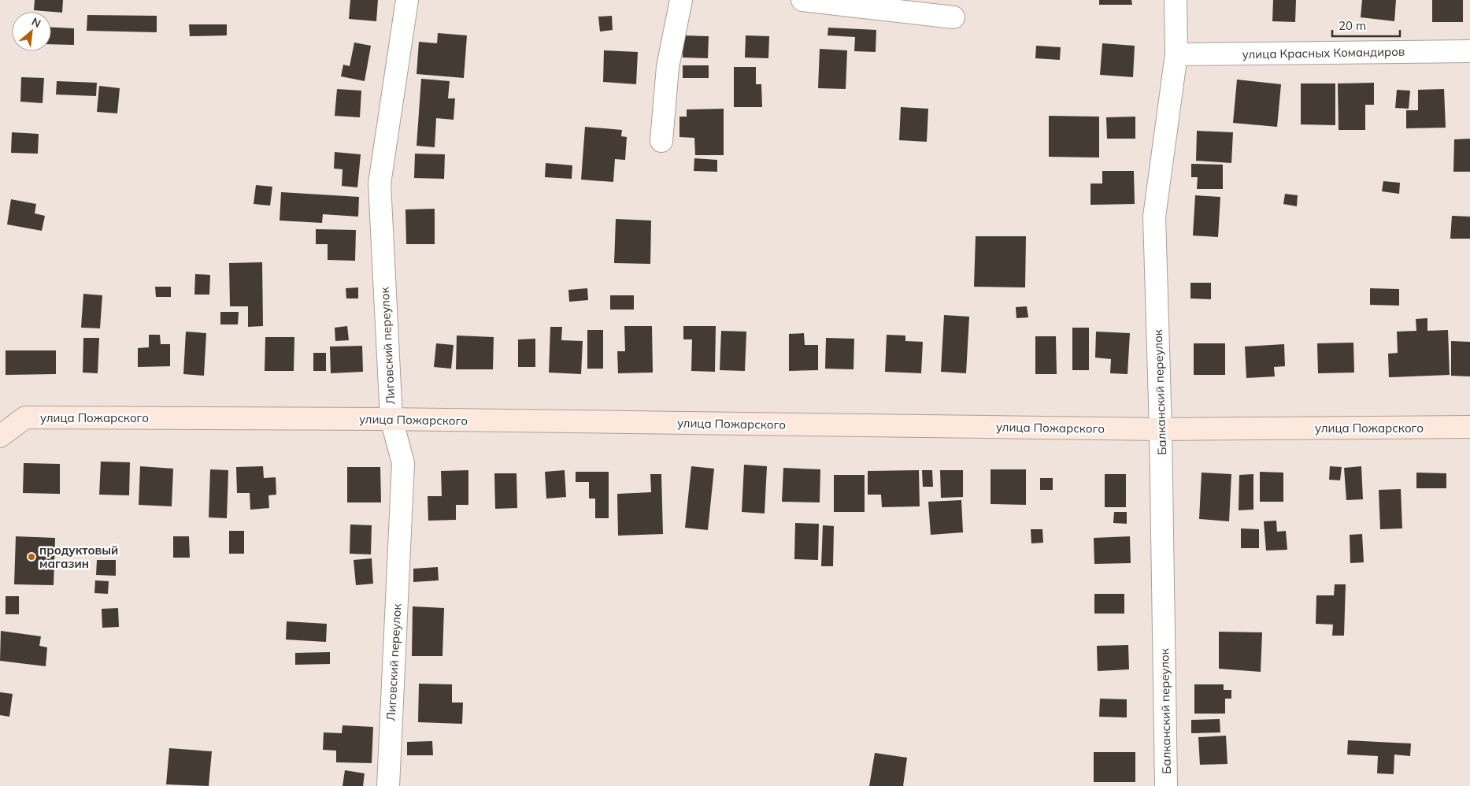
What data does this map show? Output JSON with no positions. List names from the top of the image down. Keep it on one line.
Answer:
{"streets":{"street":["улица Красных Командиров","Лиговский переулок","Балканский переулок","улица Пожарского"]},"crossings":[["улица Красных Командиров","Балканский переулок"],["Лиговский переулок","улица Пожарского"],["Балканский переулок","улица Пожарского"]],"places":["продуктовый магазин"],"scale_bar":"20 m","north":"top right"}
